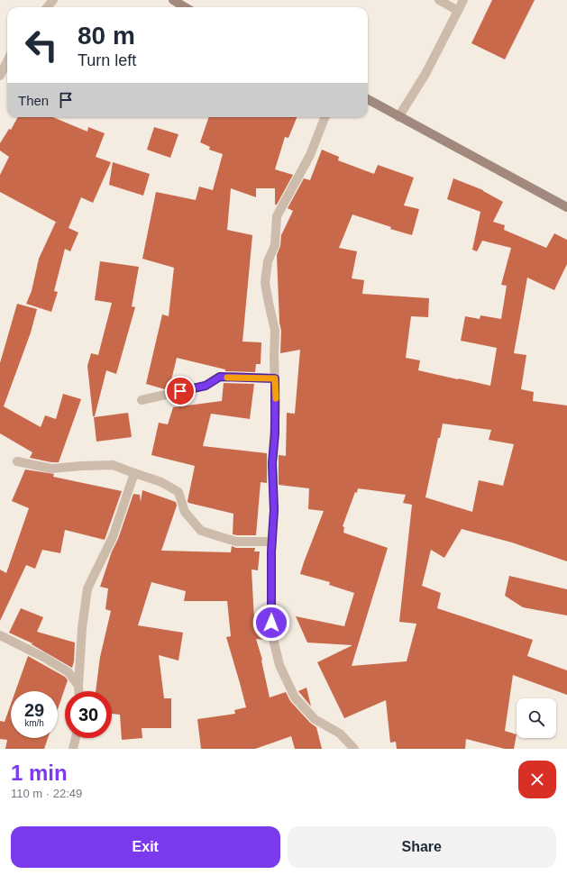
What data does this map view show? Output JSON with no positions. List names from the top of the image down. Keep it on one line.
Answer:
{"page":{"turn":["80 m","Turn left"],"then":"Then","speed":"29 km/h","limit":"30","heading":["1 min","110 m · 22:49"],"buttons":["Exit","Share"]}}
